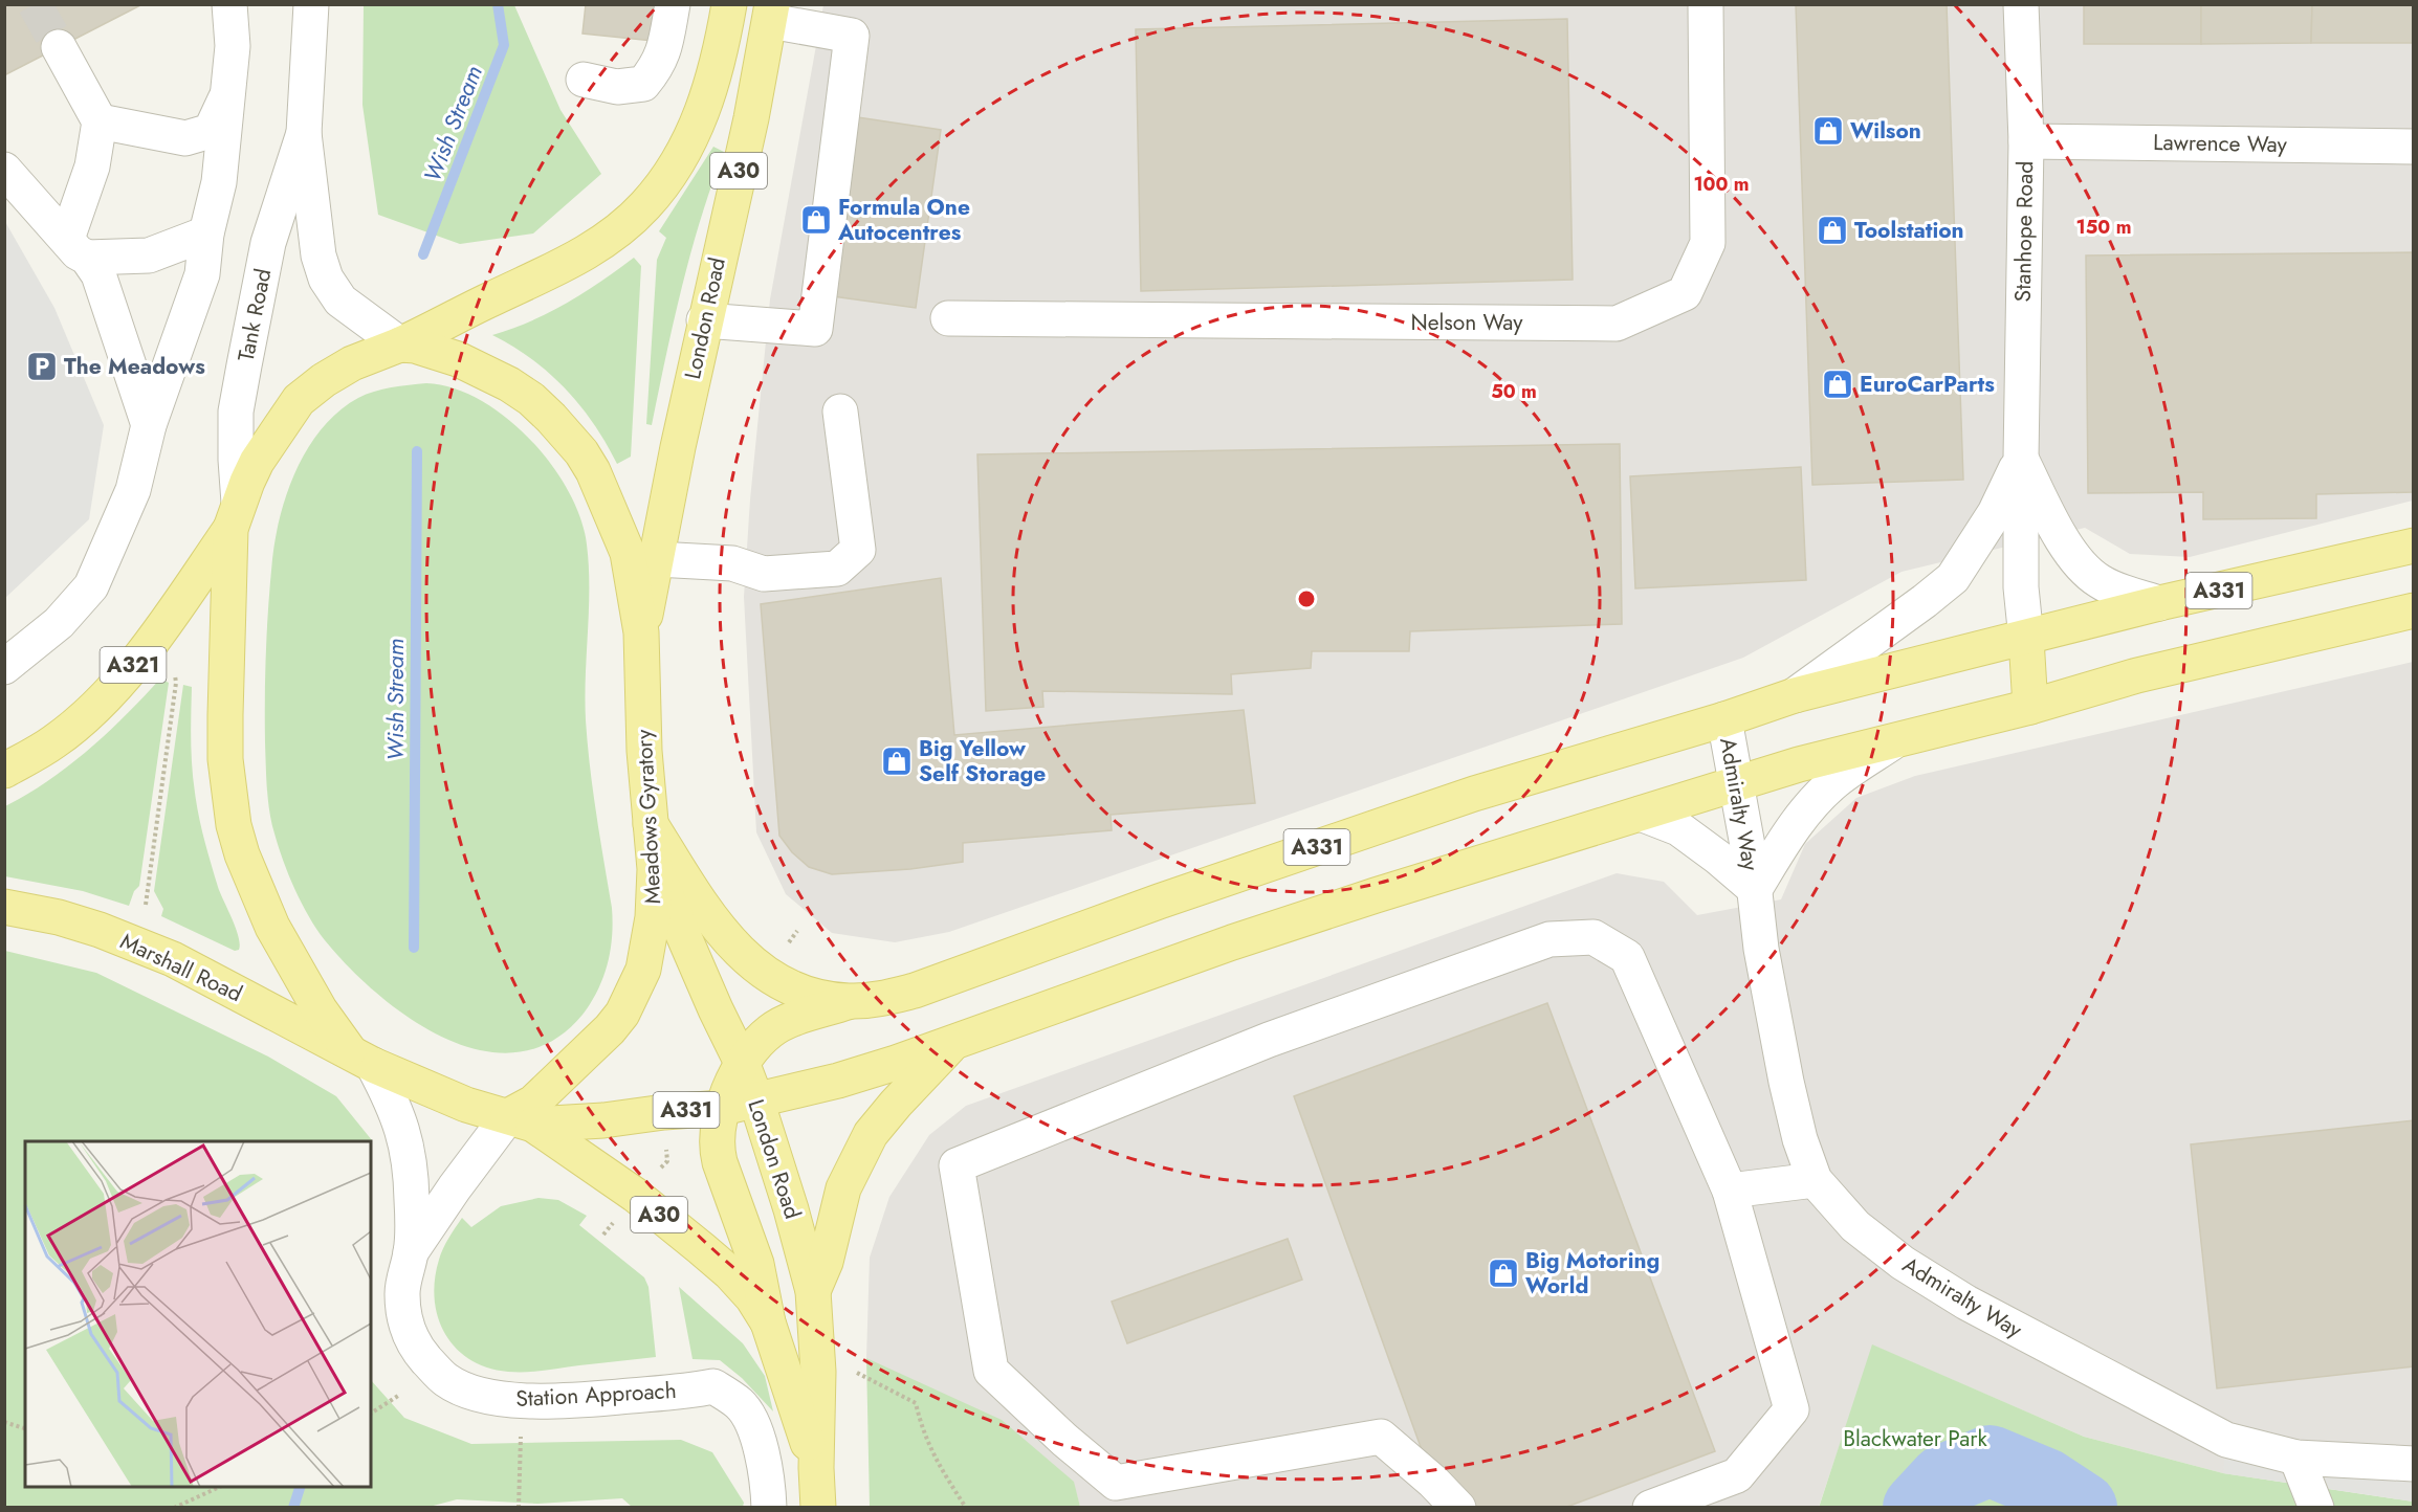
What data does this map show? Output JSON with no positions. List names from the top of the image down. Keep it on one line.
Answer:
{"streets":{"main road":["A30","London Road","A331","A321","Meadows Gyratory","Marshall Road"],"street":["Lawrence Way","Stanhope Road","Tank Road","Nelson Way","Admiralty Way","Station Approach"]},"crossings":[["Lawrence Way","Stanhope Road"],["A30","Tank Road"],["A30","London Road"],["A30","A331"],["A30","Meadows Gyratory"],["A30","Station Approach"],["Stanhope Road","A331"],["Tank Road","A321"],["Tank Road","Meadows Gyratory"],["London Road","A331"],["London Road","Meadows Gyratory"],["A331","Admiralty Way"],["A331","Meadows Gyratory"],["A331","Station Approach"],["Meadows Gyratory","Station Approach"],["Marshall Road","Station Approach"]],"water":["Wish Stream"],"parks":["Blackwater Park"],"places":{"shop":["Wilson","Formula One Autocentres","Toolstation","EuroCarParts","Big Yellow Self Storage","Big Motoring World"],"parking":["The Meadows"]},"rings":["100 m","150 m","50 m"]}
